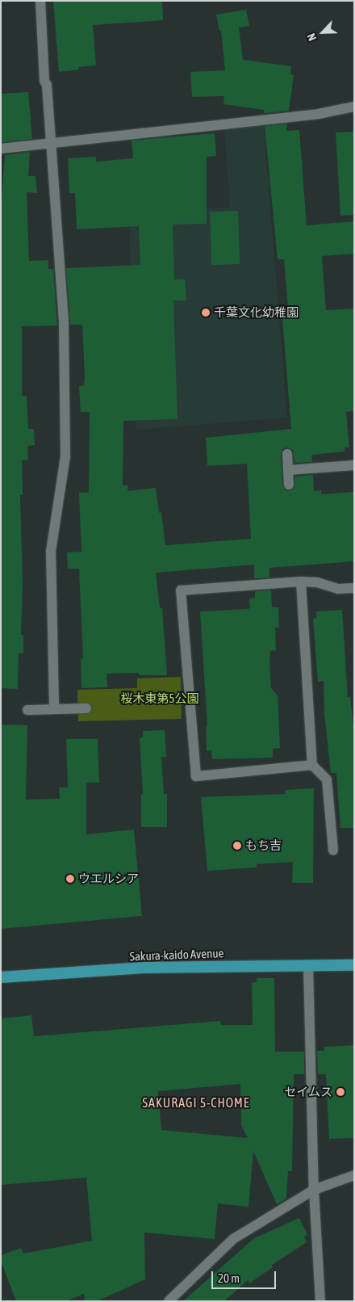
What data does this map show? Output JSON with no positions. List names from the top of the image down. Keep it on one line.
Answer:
{"streets":{"highway":["Sakura-kaido Avenue"]},"districts":["SAKURAGI 5-CHOME"],"parks":["桜木東第5公園"],"places":["千葉文化幼稚園","もち吉","ウエルシア","セイムス"],"scale_bar":"20 m","north":"bottom left"}
